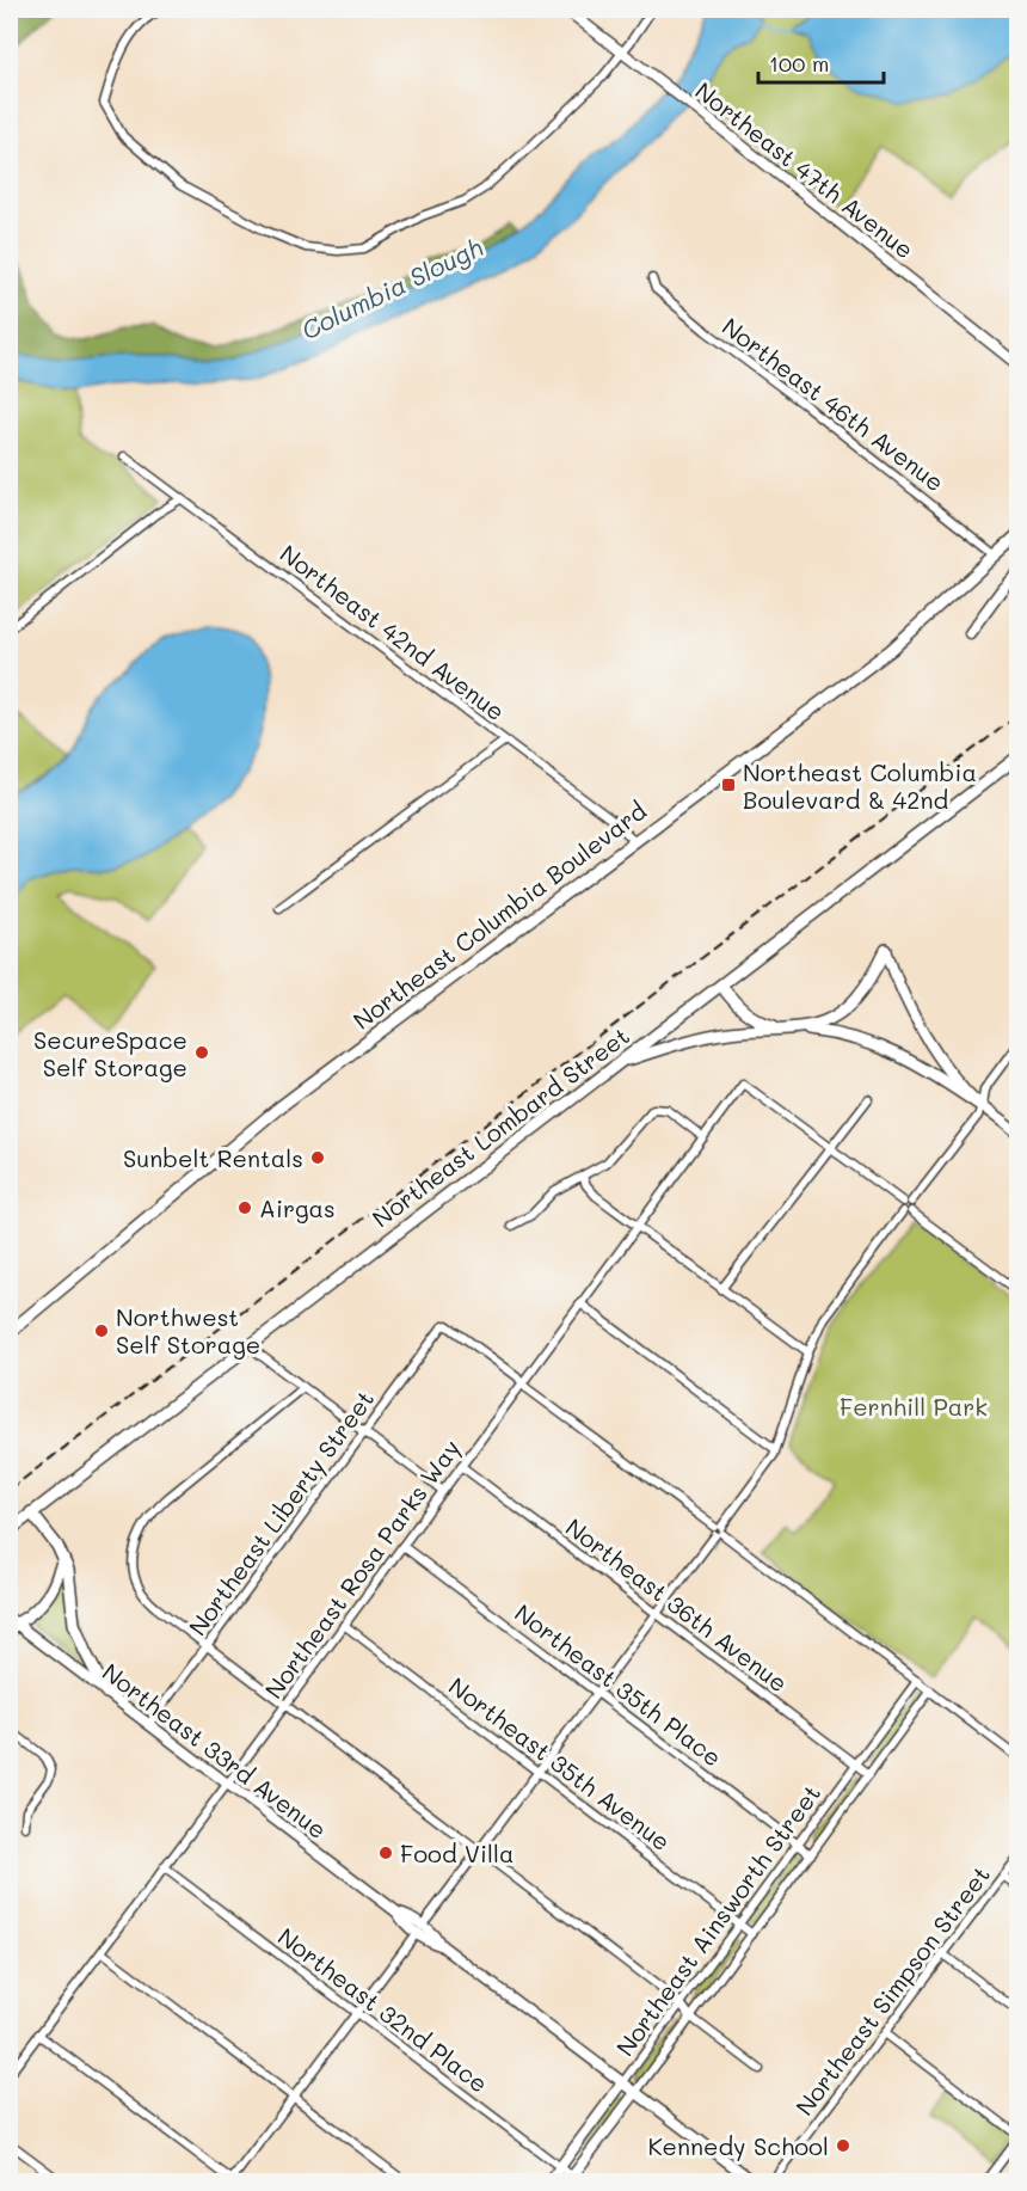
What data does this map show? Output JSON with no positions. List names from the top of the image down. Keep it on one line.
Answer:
{"streets":{"main road":["Northeast Columbia Boulevard","Northeast Lombard Street"],"street":["Northeast 47th Avenue","Northeast 46th Avenue","Northeast 42nd Avenue","Northeast Liberty Street","Northeast Rosa Parks Way","Northeast 36th Avenue","Northeast 35th Place","Northeast 33rd Avenue","Northeast 35th Avenue","Northeast Ainsworth Street","Northeast Simpson Street","Northeast 32nd Place"]},"crossings":[["Northeast 46th Avenue","Northeast Columbia Boulevard"],["Northeast 42nd Avenue","Northeast Columbia Boulevard"],["Northeast Liberty Street","Northeast Rosa Parks Way"],["Northeast Liberty Street","Northeast 33rd Avenue"],["Northeast Rosa Parks Way","Northeast 36th Avenue"],["Northeast Rosa Parks Way","Northeast 35th Place"],["Northeast Rosa Parks Way","Northeast 33rd Avenue"],["Northeast Rosa Parks Way","Northeast 35th Avenue"],["Northeast Rosa Parks Way","Northeast 32nd Place"],["Northeast 36th Avenue","Northeast Ainsworth Street"],["Northeast 35th Place","Northeast Ainsworth Street"],["Northeast 33rd Avenue","Northeast Ainsworth Street"],["Northeast 35th Avenue","Northeast Ainsworth Street"],["Northeast Ainsworth Street","Northeast 32nd Place"]],"water":["Columbia Slough"],"parks":["Fernhill Park"],"places":{"transit":["Northeast Columbia Boulevard & 42nd"],"other":["SecureSpace Self Storage","Sunbelt Rentals","Airgas","Northwest Self Storage","Food Villa","Kennedy School"]},"scale_bar":"100 m"}
